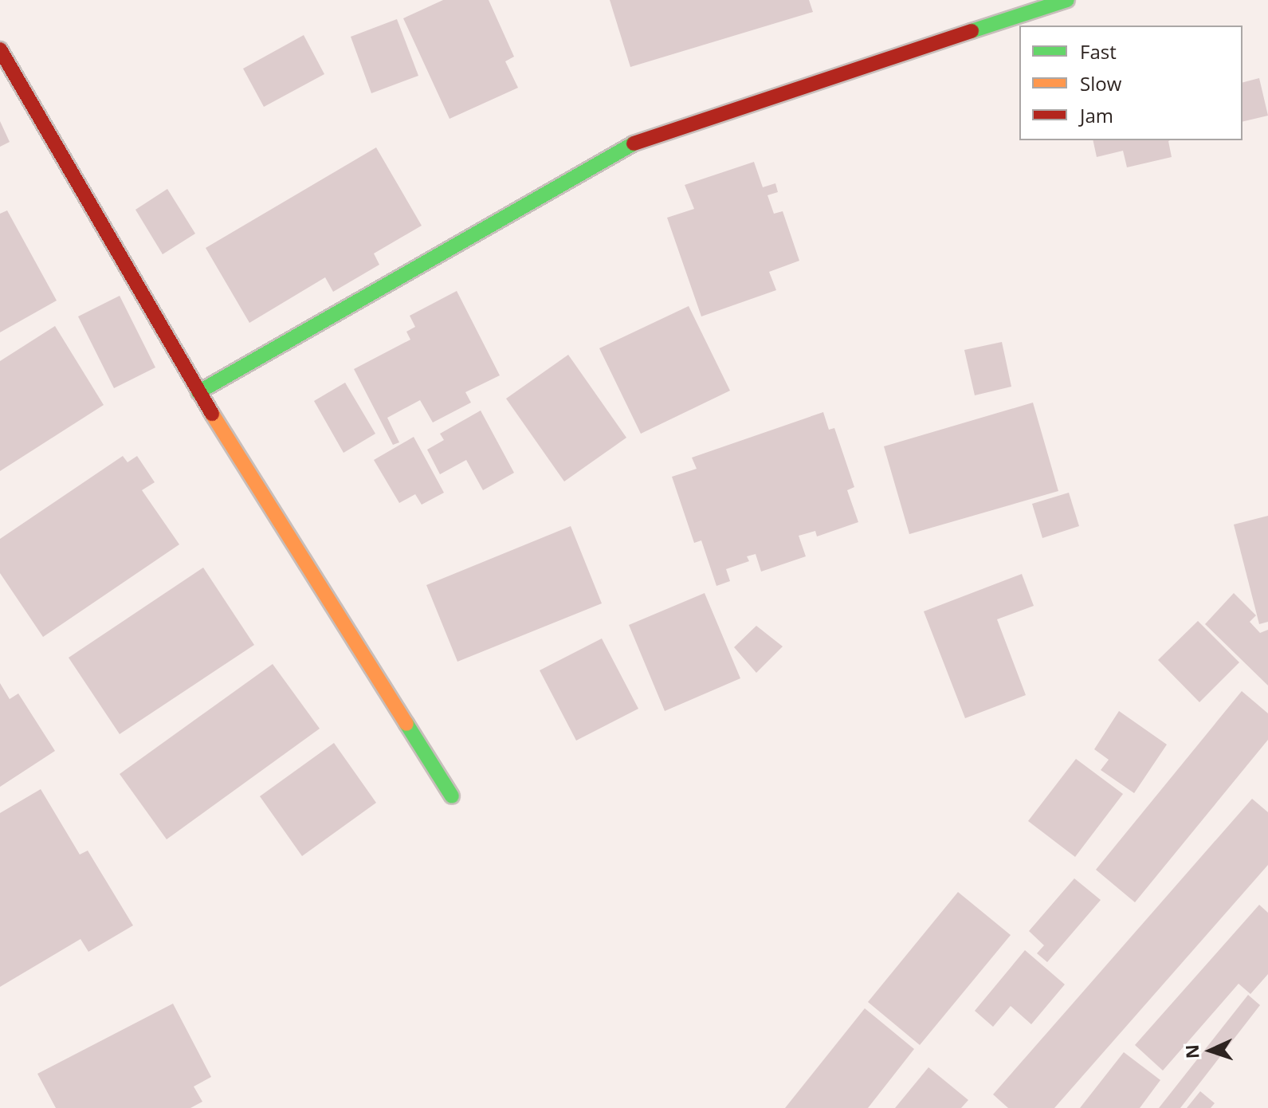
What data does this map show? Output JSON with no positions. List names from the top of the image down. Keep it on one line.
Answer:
{"legend":["Fast","Slow","Jam"],"north":"left"}
